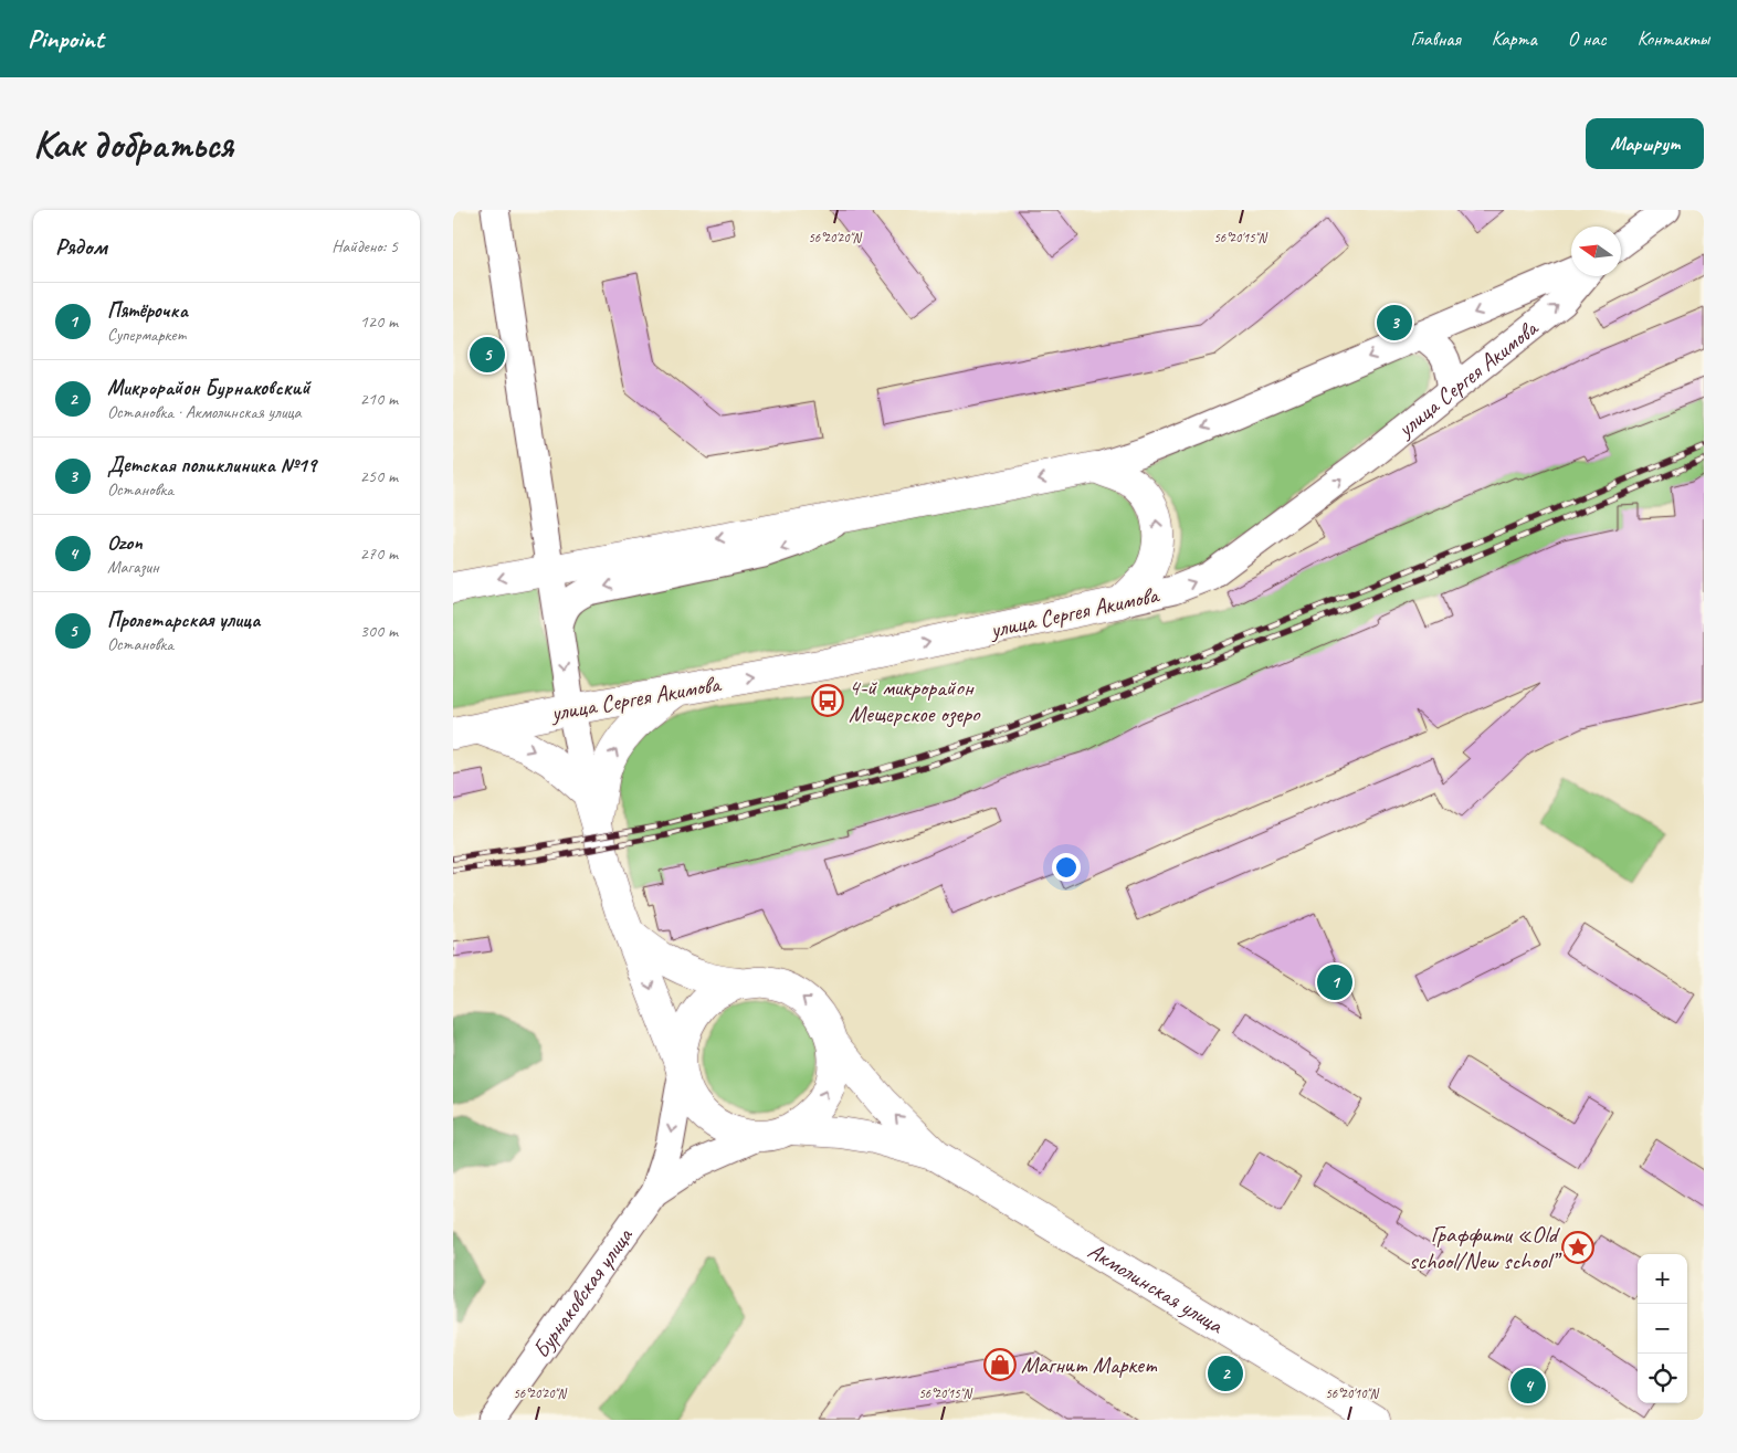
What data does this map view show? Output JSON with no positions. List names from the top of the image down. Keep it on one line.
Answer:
{"streets":{"main road":["улица Сергея Акимова","Акмолинская улица","Бурнаковская улица"]},"places":{"bus stop":["4-й микрорайон Мещерское озеро"],"place":["Граффити «Old school/New school”"],"shop":["Магнит Маркет"]},"north":"left","page":{"header":"Pinpoint","nav":["Главная","Карта","О нас","Контакты"],"buttons":"Маршрут","title":"Как добраться","heading":["Рядом","Найдено: 5"],"list":[{"mark":"1","name":"Пятёрочка","note":"Супермаркет","value":"120 m"},{"mark":"2","name":"Микрорайон Бурнаковский","note":"Остановка · Акмолинская улица","value":"210 m"},{"mark":"3","name":"Детская поликлиника №19","note":"Остановка","value":"250 m"},{"mark":"4","name":"Ozon","note":"Магазин","value":"270 m"},{"mark":"5","name":"Пролетарская улица","note":"Остановка","value":"300 m"}],"pins":["3","5","1","2","4"],"map_buttons":["+","−"]},"coordinates":["56°20'20\"N","56°20'15\"N","56°20'10\"N"]}
